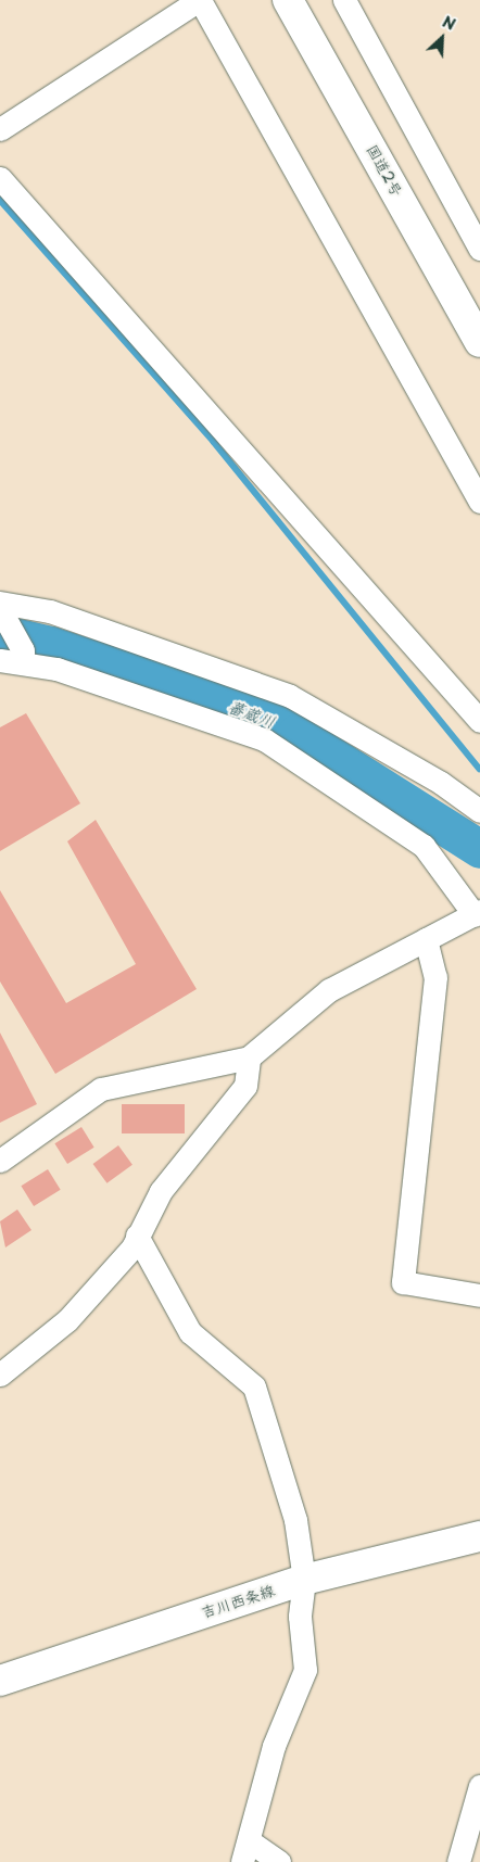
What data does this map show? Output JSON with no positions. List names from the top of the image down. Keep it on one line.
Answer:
{"streets":{"main road":["国道2号","吉川西条線"]},"water":["蕃蔵川"],"north":"top right"}
